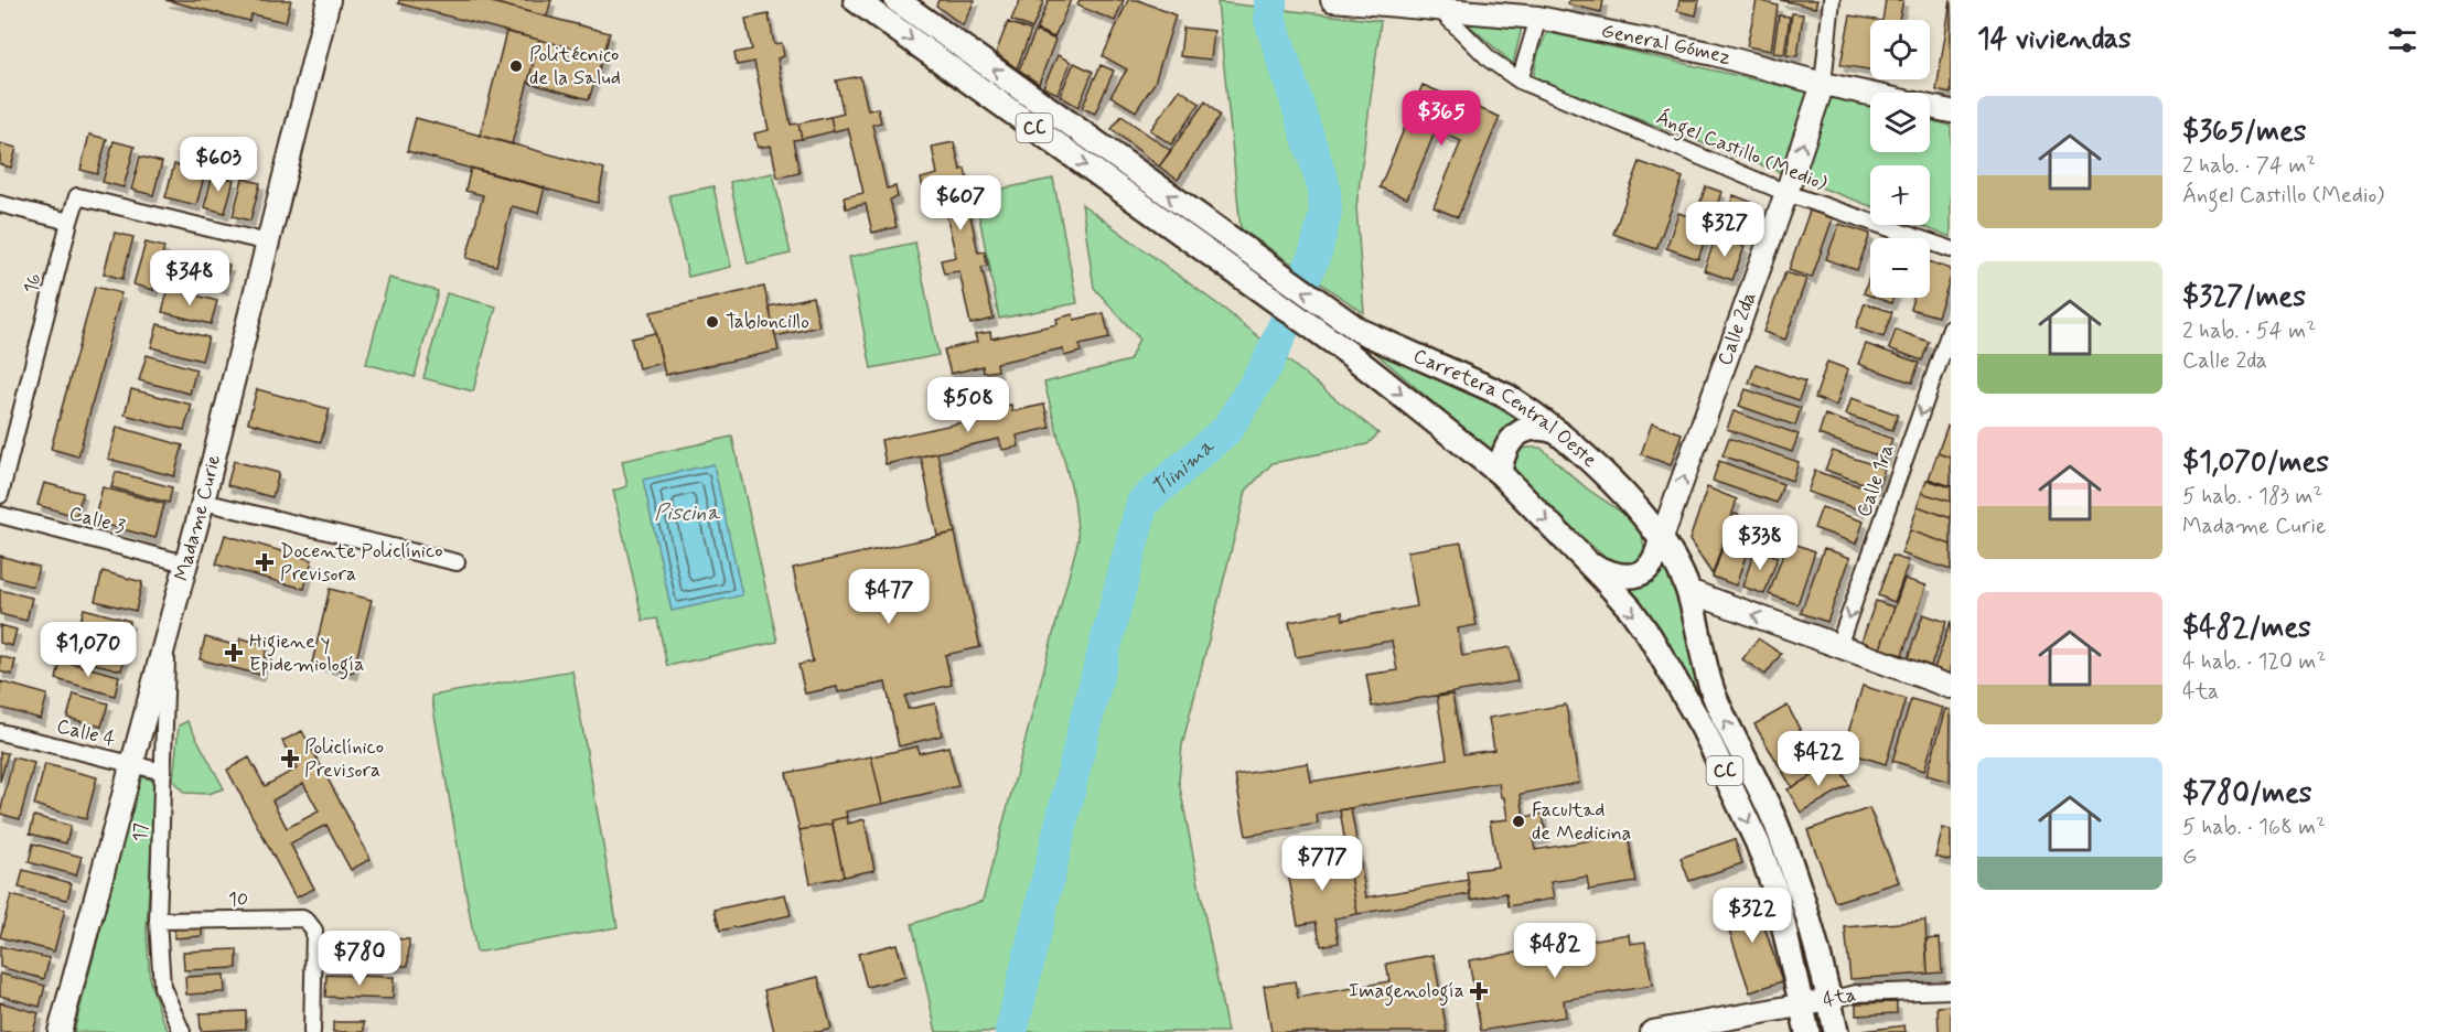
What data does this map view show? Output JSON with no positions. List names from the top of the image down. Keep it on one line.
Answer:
{"streets":{"main road":["General Gómez","CC","Calle 2da","Carretera Central Oeste","Madame Curie","4ta"],"street":["Ángel Castillo (Medio)","16","Calle 1ra","Calle 3","Calle 4","17","10"]},"crossings":[["General Gómez","Ángel Castillo (Medio)"],["General Gómez","Calle 2da"],["Ángel Castillo (Medio)","Calle 2da"],["16","Madame Curie"],["Calle 2da","Carretera Central Oeste"],["Carretera Central Oeste","4ta"],["Madame Curie","Calle 3"],["Madame Curie","Calle 4"],["Madame Curie","17"],["Calle 4","17"],["17","10"]],"one_way":["Calle 2da","Calle 1ra"],"water":["Tíinima","Piscina"],"places":{"other":["Politécnico de la Salud","Tabloncillo","Facultad de Medicina"],"health":["Docente Policlínico Previsora","Higiene y Epidemiología","Policlínico Previsora","Imagenología"]},"page":{"heading":"14 viviendas","map_buttons":["+","−"],"list":[{"name":"$365/mes","note":"2 hab. · 74 m² · Ángel Castillo (Medio)"},{"name":"$327/mes","note":"2 hab. · 54 m² · Calle 2da"},{"name":"$1,070/mes","note":"5 hab. · 183 m² · Madame Curie"},{"name":"$482/mes","note":"4 hab. · 120 m² · 4ta"},{"name":"$780/mes","note":"5 hab. · 168 m² · G"}],"price":["$365","$603","$607","$327","$348","$508","$338","$477","$1,070","$422","$777","$322","$482","$780"]}}
